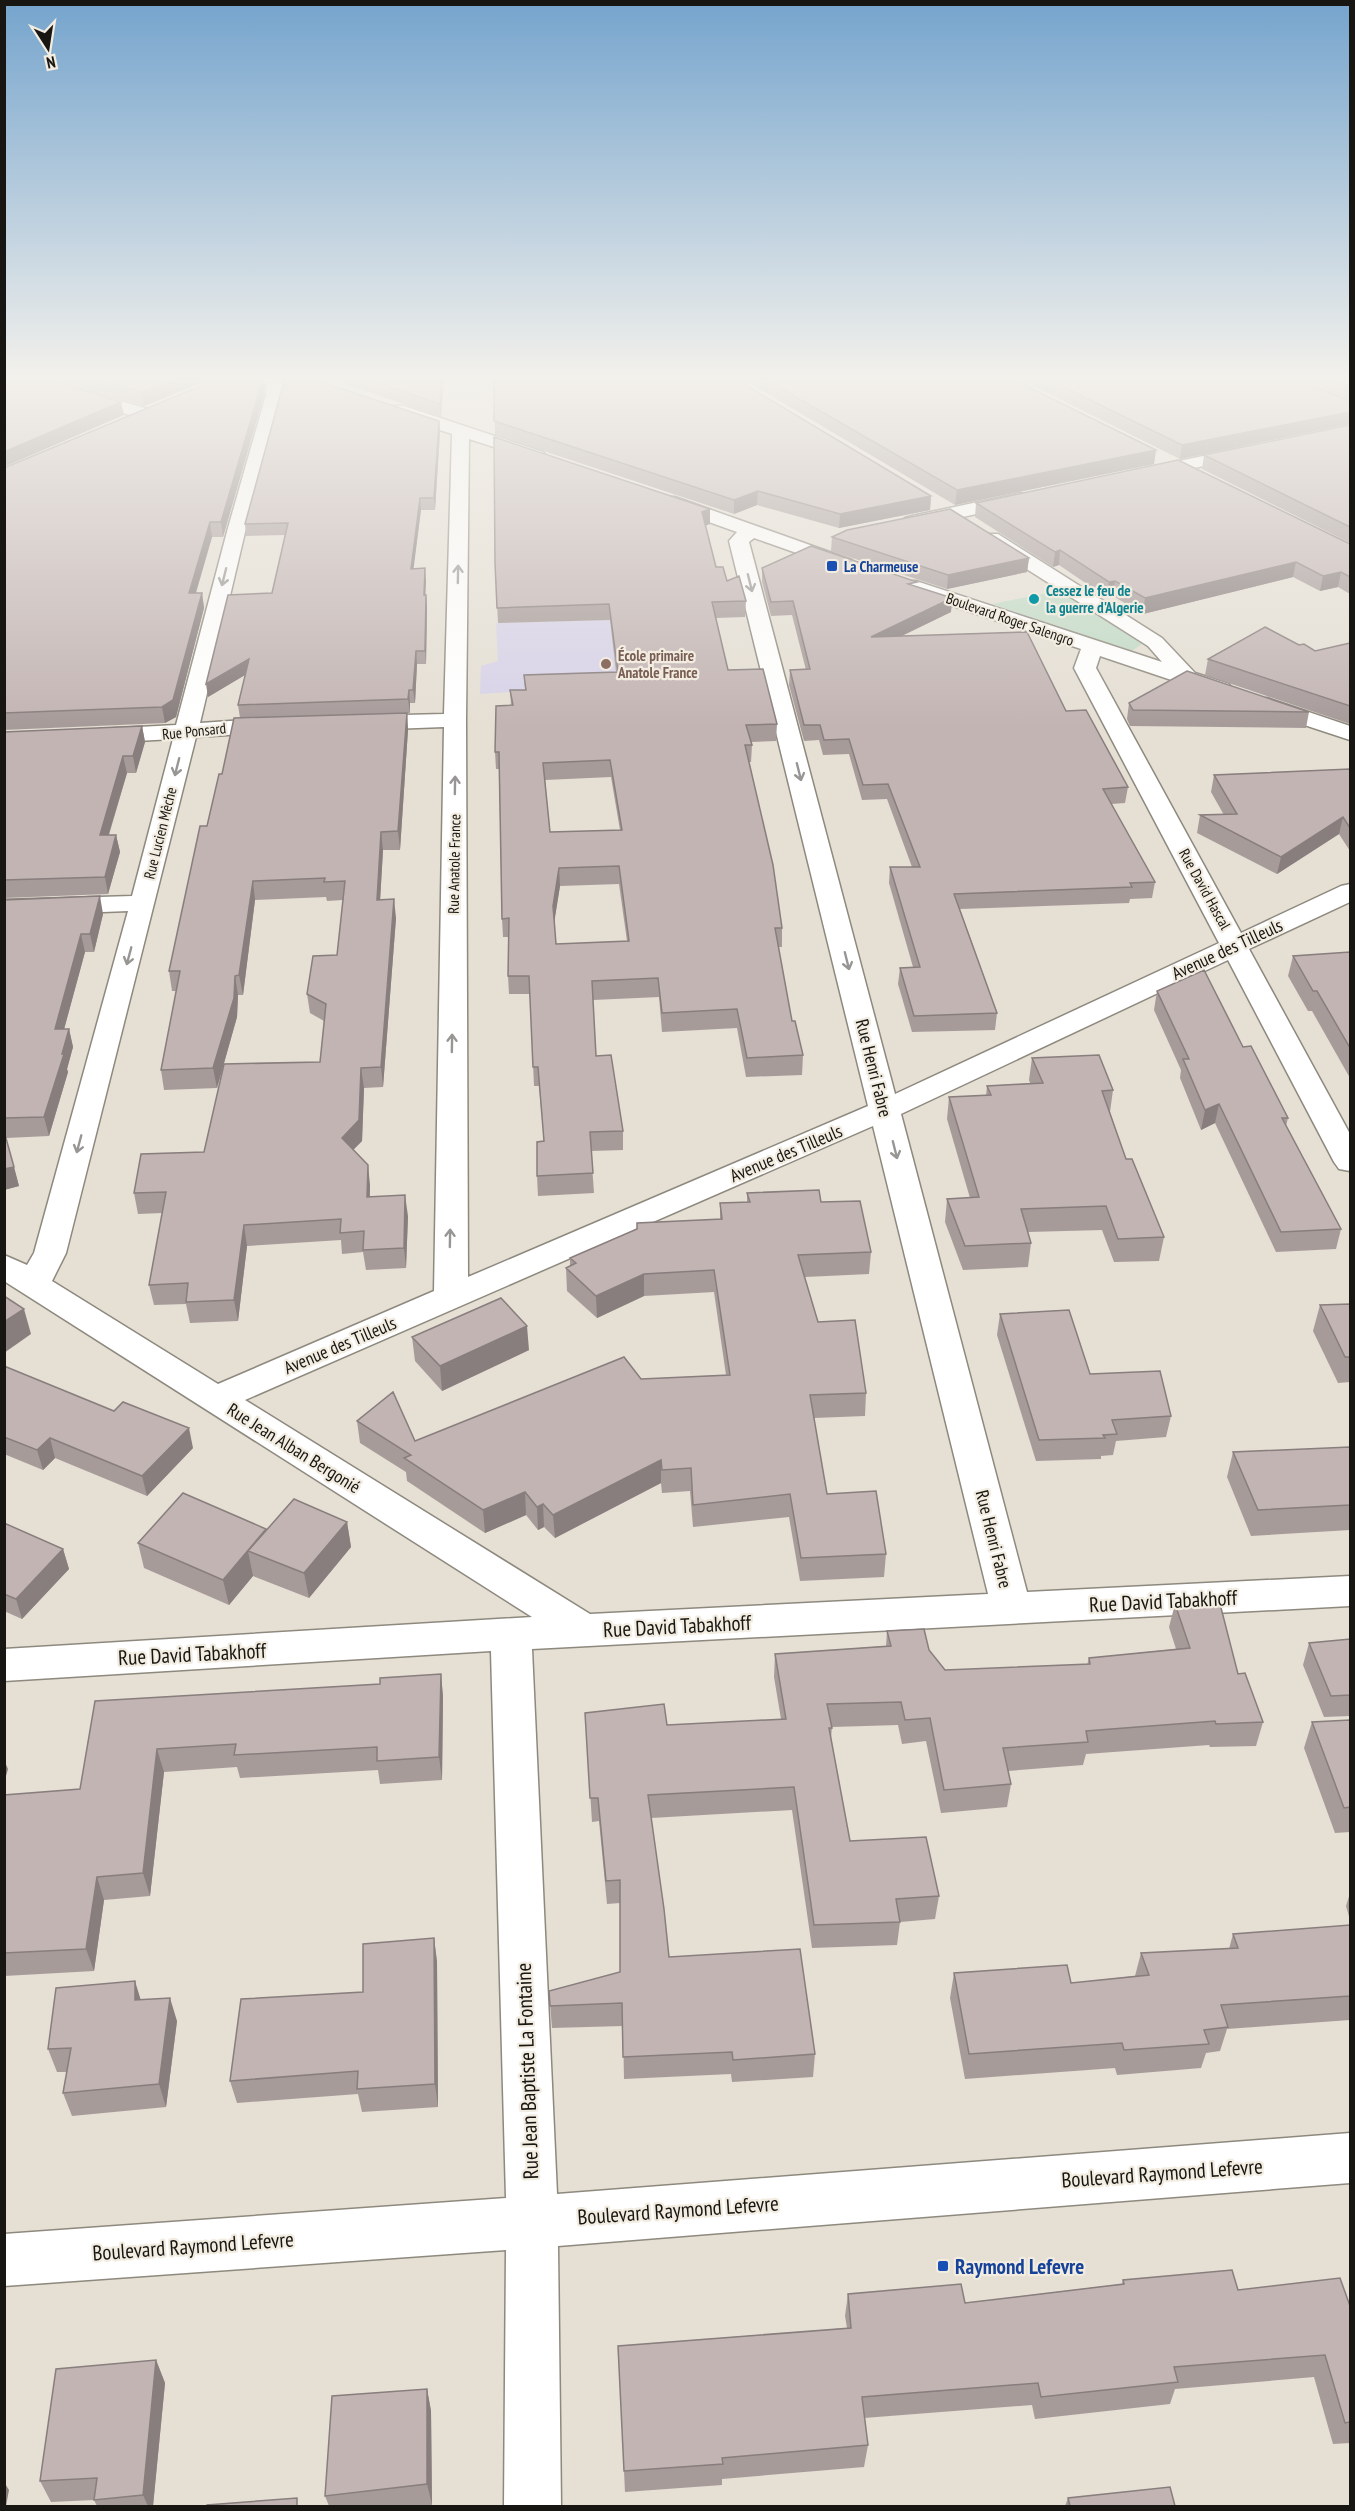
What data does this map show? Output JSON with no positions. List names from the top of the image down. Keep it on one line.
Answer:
{"streets":{"street":["Boulevard Roger Salengro","Rue Ponsard","Rue Lucien Mèche","Rue Anatole France","Rue David Hascal","Avenue des Tilleuls","Rue Henri Fabre","Rue Jean Alban Bergonié","Rue David Tabakhoff","Rue Jean Baptiste La Fontaine","Boulevard Raymond Lefevre"]},"crossings":[["Boulevard Roger Salengro","Rue David Hascal"],["Rue Ponsard","Rue Lucien Mèche"],["Rue Lucien Mèche","Rue Jean Alban Bergonié"],["Rue Anatole France","Avenue des Tilleuls"],["Rue David Hascal","Avenue des Tilleuls"],["Avenue des Tilleuls","Rue Henri Fabre"],["Avenue des Tilleuls","Rue Jean Alban Bergonié"],["Rue Henri Fabre","Rue David Tabakhoff"],["Rue Jean Alban Bergonié","Rue David Tabakhoff"],["Rue David Tabakhoff","Rue Jean Baptiste La Fontaine"],["Rue Jean Baptiste La Fontaine","Boulevard Raymond Lefevre"]],"one_way":["Rue Lucien Mèche","Rue Anatole France","Rue Henri Fabre"],"places":{"transit":["La Charmeuse","Raymond Lefevre"],"other":["Cessez le feu de la guerre d'Algerie","École primaire Anatole France"]},"north":"bottom"}
